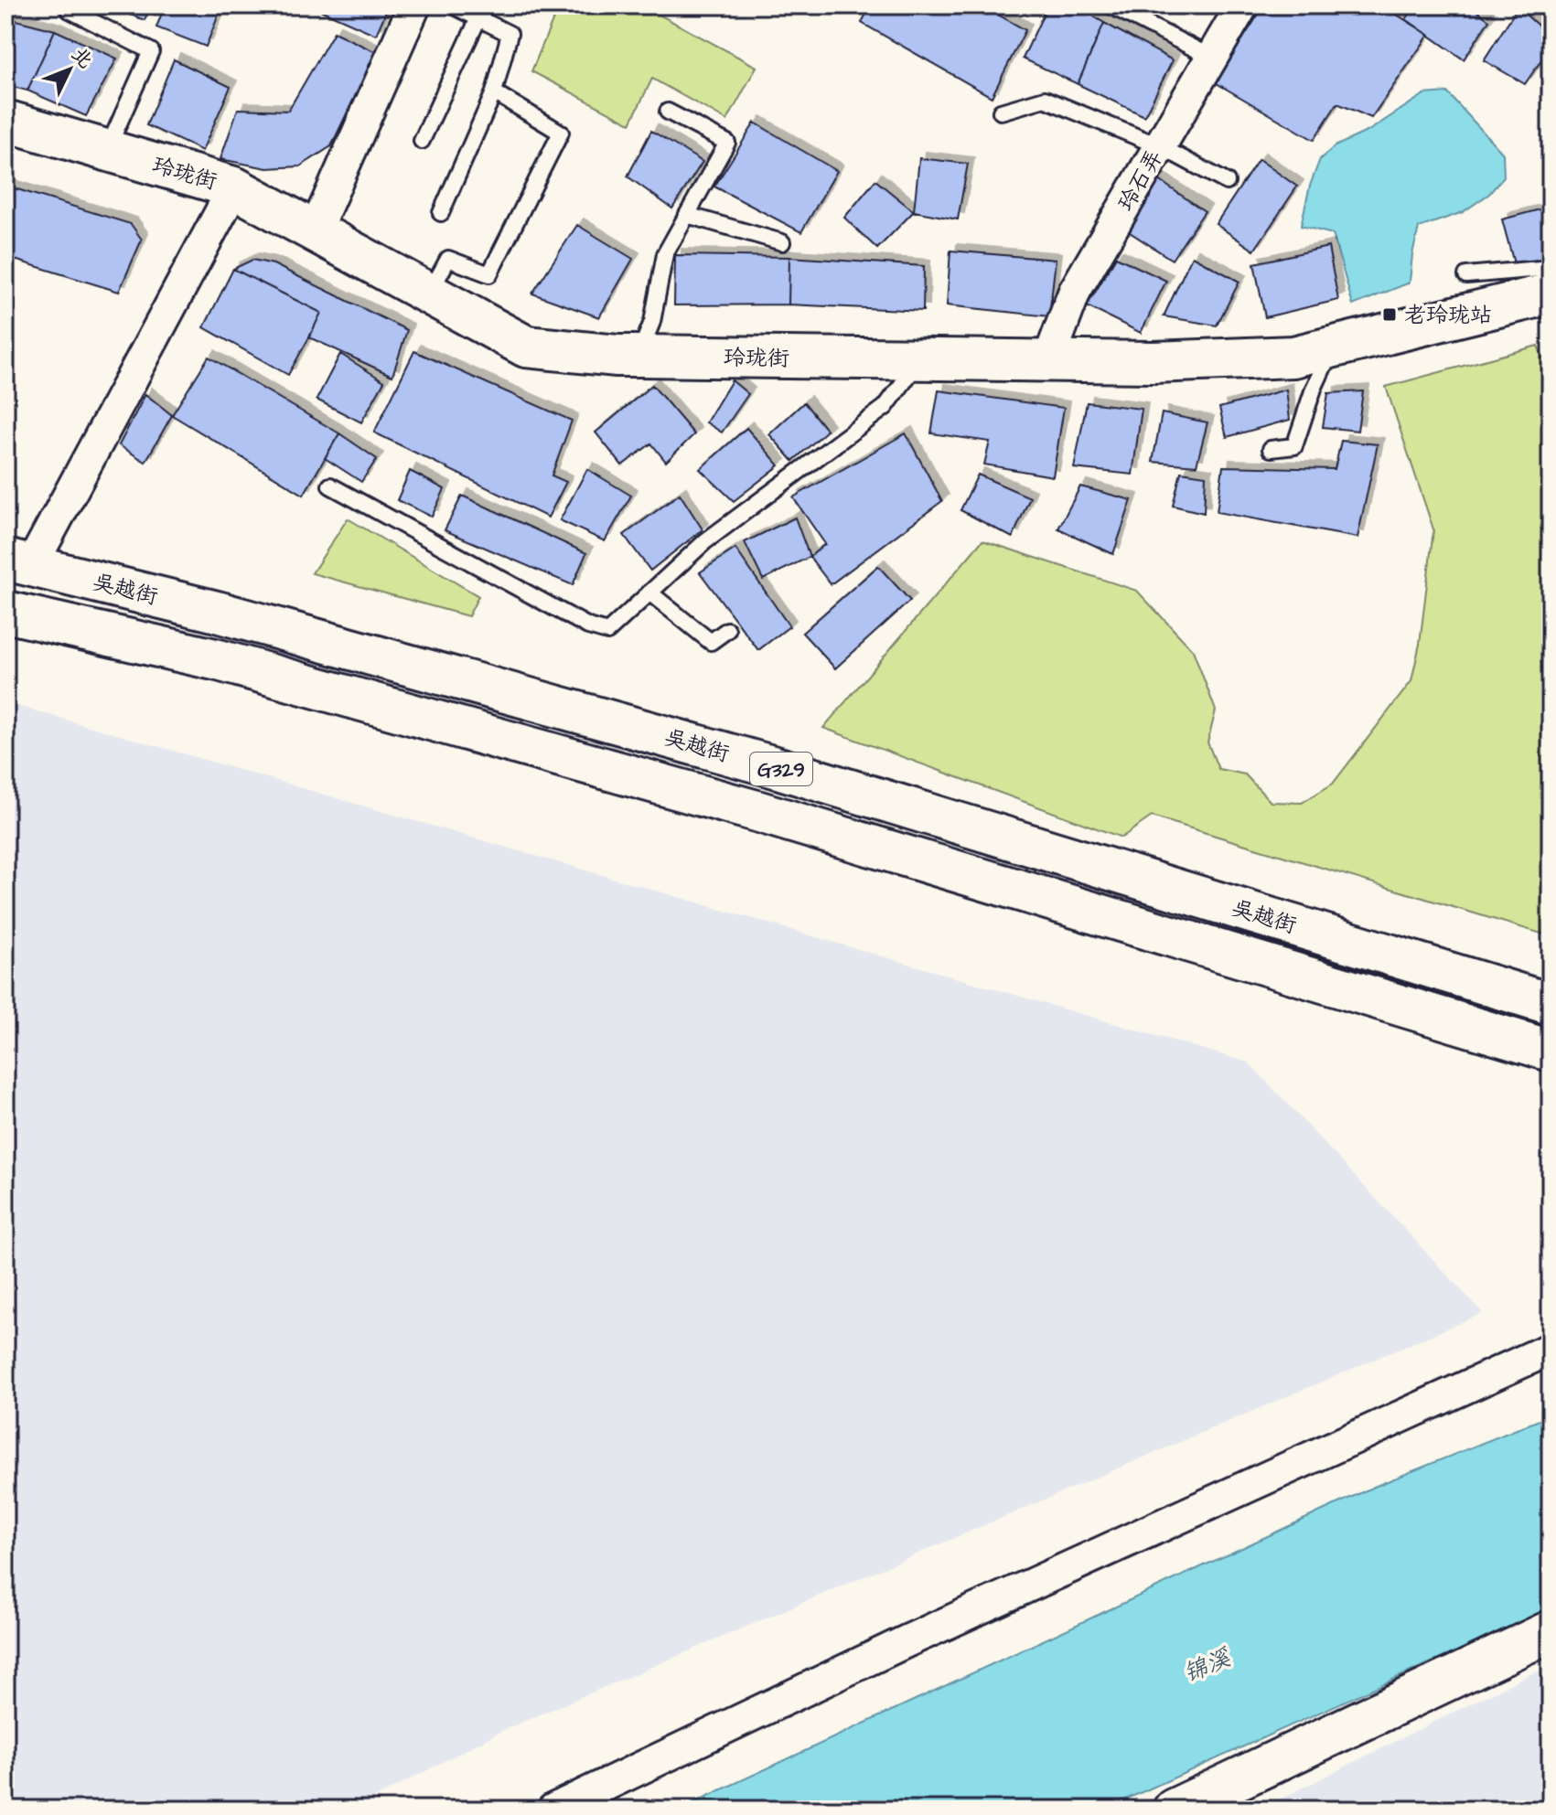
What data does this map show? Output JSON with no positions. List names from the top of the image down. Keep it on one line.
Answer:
{"streets":{"main road":["玲珑街","吴越街","G329"],"street":["玲石弄"]},"crossings":[["玲珑街","玲石弄"]],"water":["锦溪"],"places":{"transit":["老玲珑站"]},"north":"top right"}
